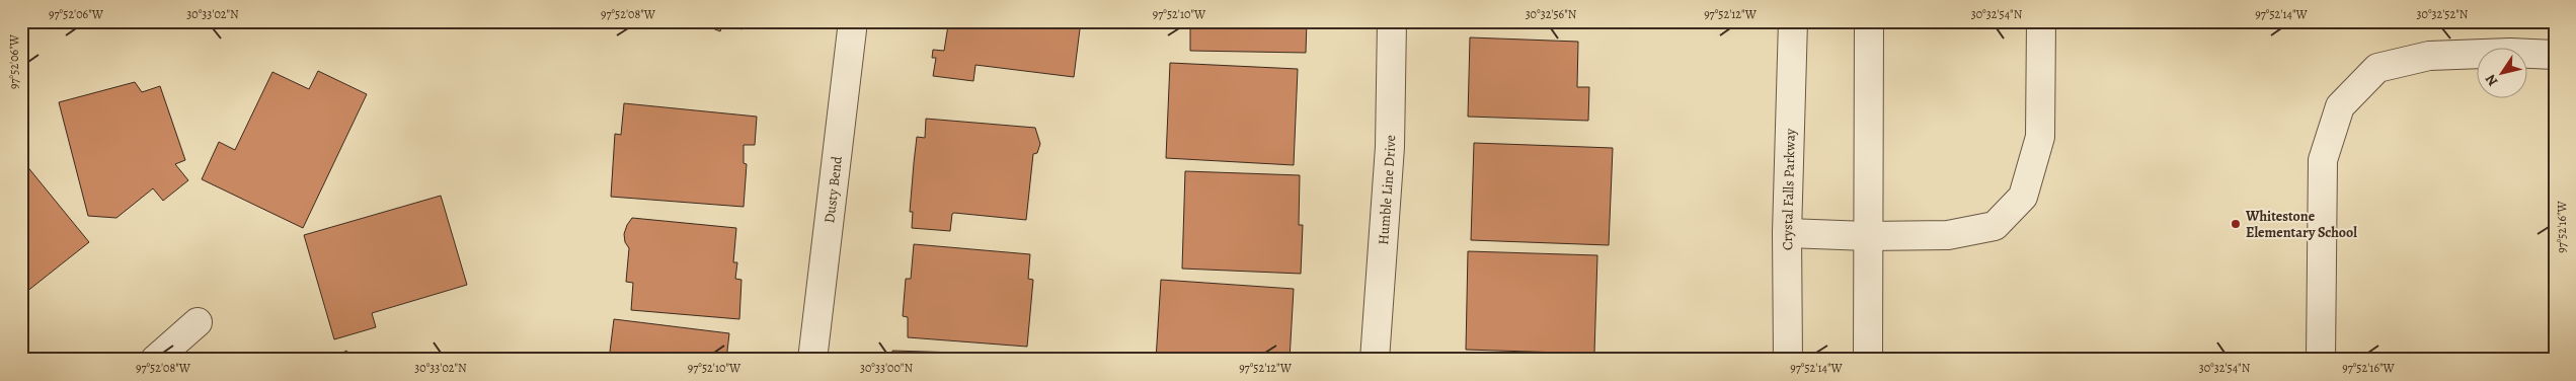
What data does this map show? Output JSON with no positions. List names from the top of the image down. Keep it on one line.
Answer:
{"streets":{"street":["Dusty Bend","Humble Line Drive","Crystal Falls Parkway"]},"places":["Whitestone Elementary School"],"north":"bottom left","coordinates":["97°52'06\"W","30°33'02\"N","97°52'08\"W","97°52'10\"W","30°32'56\"N","97°52'12\"W","30°32'54\"N","97°52'14\"W","30°32'52\"N","97°52'16\"W","30°33'00\"N"]}
